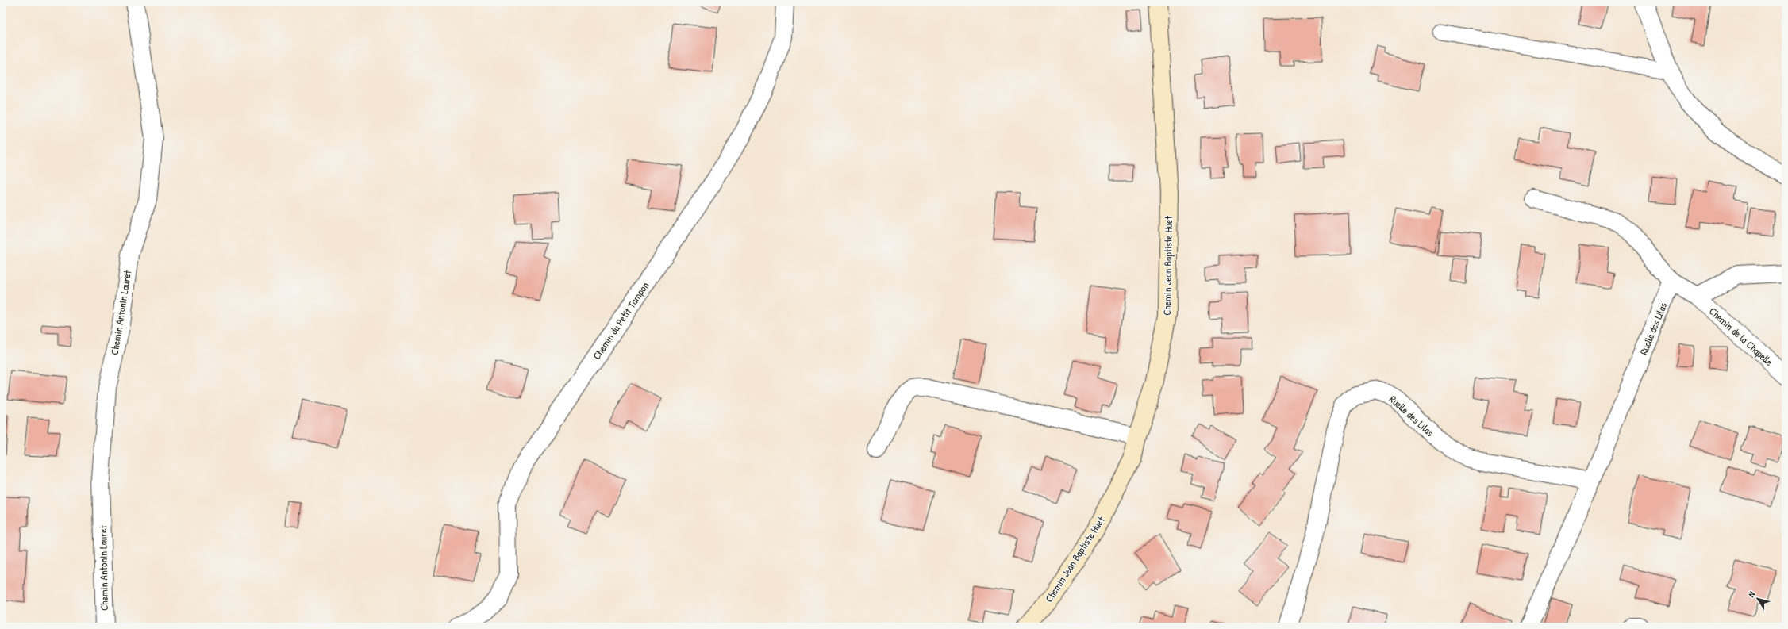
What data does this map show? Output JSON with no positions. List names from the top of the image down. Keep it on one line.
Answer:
{"streets":{"street":["Chemin Jean Baptiste Huet","Chemin Antonin Lauret","Chemin du Petit Tampon","Ruelle des Lilas","Chemin de la Chapelle"]},"crossings":[["Ruelle des Lilas","Chemin de la Chapelle"]],"north":"top left"}
